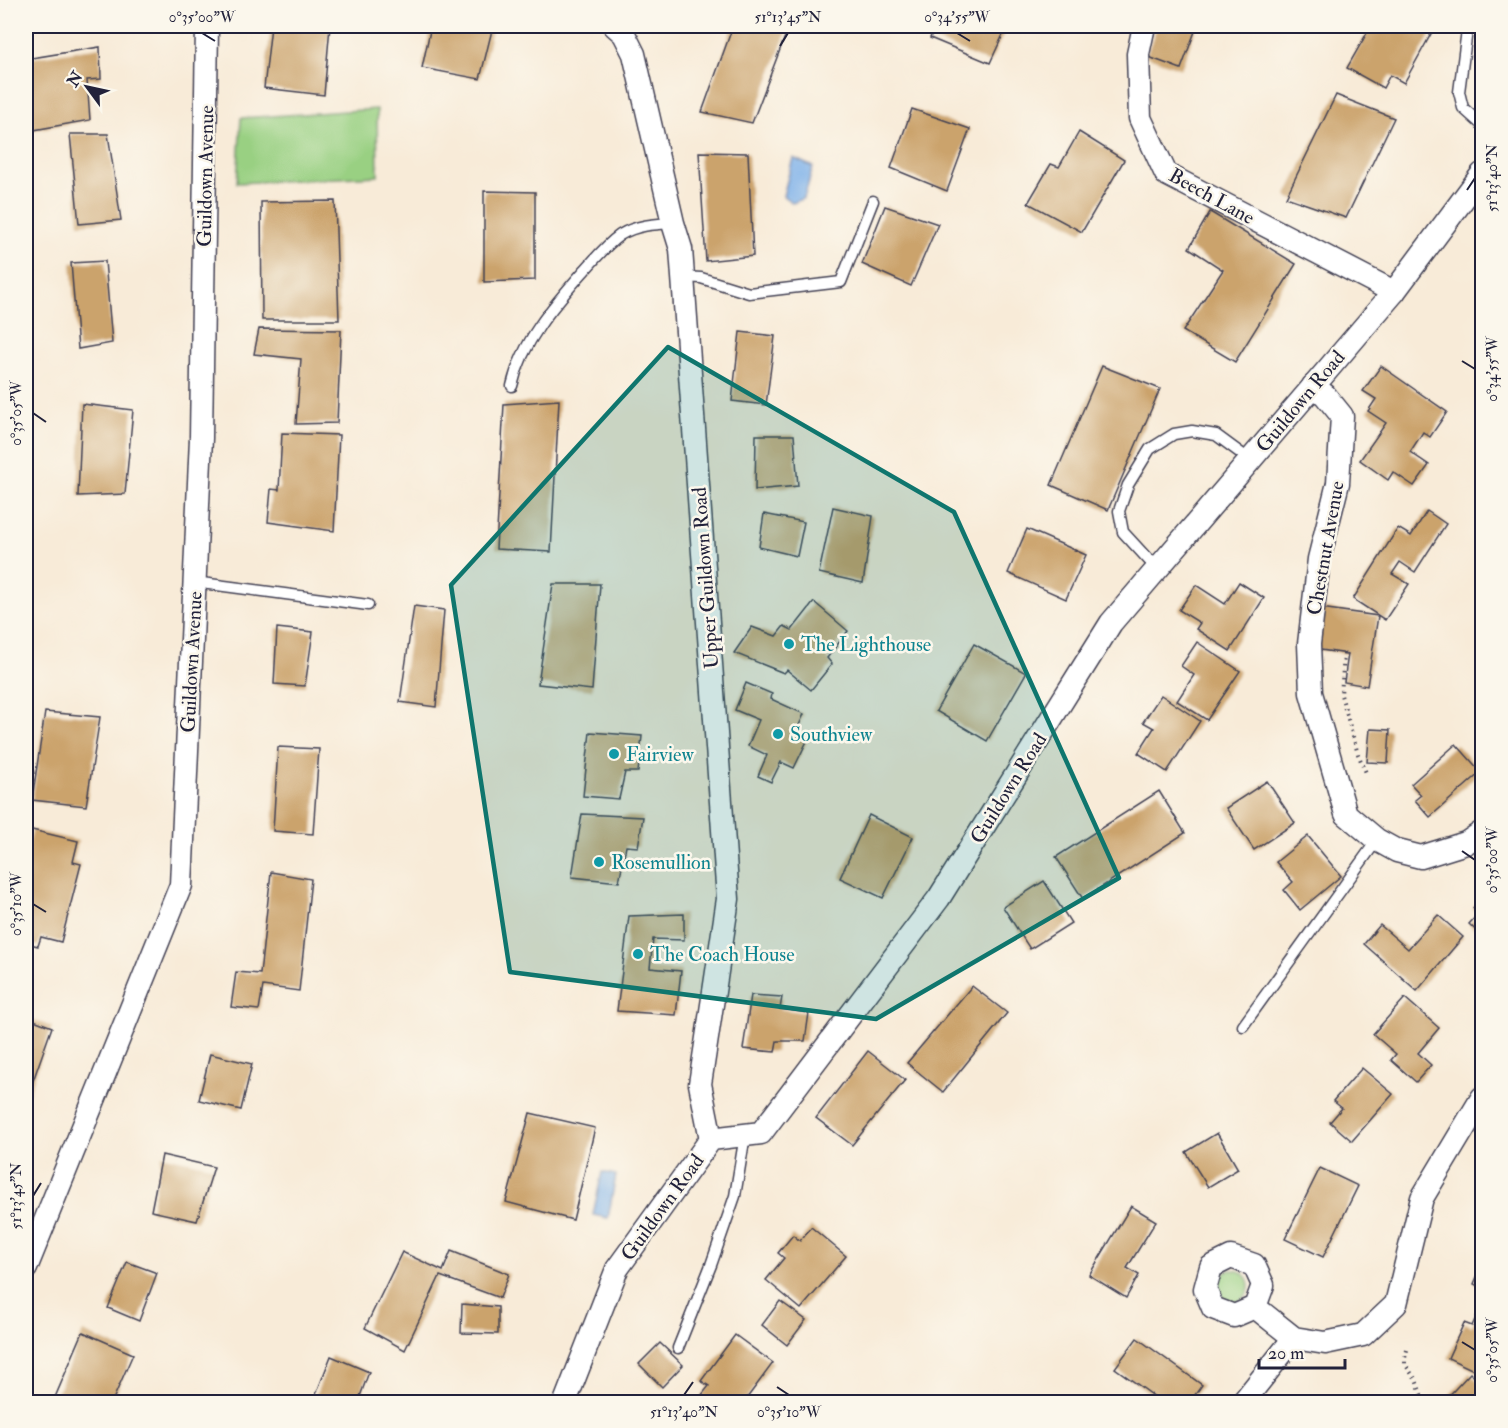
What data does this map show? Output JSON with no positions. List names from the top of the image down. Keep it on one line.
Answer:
{"streets":{"street":["Guildown Avenue","Beech Lane","Guildown Road","Chestnut Avenue","Upper Guildown Road"]},"crossings":[["Beech Lane","Guildown Road"],["Guildown Road","Chestnut Avenue"],["Guildown Road","Upper Guildown Road"]],"places":["The Lighthouse","Southview","Fairview","Rosemullion","The Coach House"],"scale_bar":"20 m","north":"top left","coordinates":["0°35'00\"W","51°13'45\"N","0°34'55\"W","51°13'40\"N","0°35'05\"W","0°35'10\"W"]}
